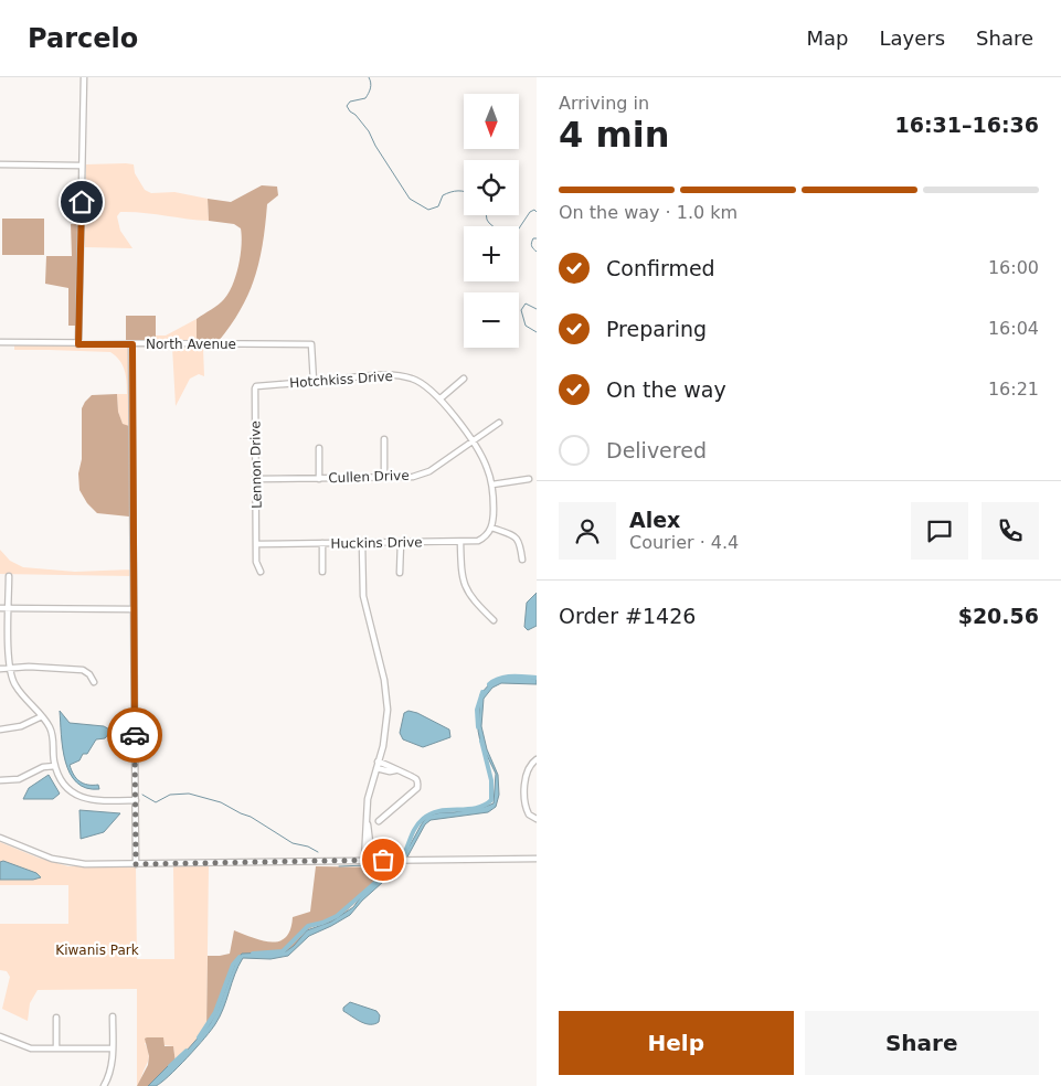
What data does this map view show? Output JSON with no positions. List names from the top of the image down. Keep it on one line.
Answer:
{"streets":{"street":["North Avenue","Hotchkiss Drive","Lennon Drive","Cullen Drive","Huckins Drive"]},"crossings":[["North Avenue","Hotchkiss Drive"],["Hotchkiss Drive","Lennon Drive"],["Hotchkiss Drive","Cullen Drive"],["Hotchkiss Drive","Huckins Drive"],["Lennon Drive","Cullen Drive"],["Lennon Drive","Huckins Drive"]],"parks":["Kiwanis Park"],"north":"bottom","page":{"header":"Parcelo","nav":["Map","Layers","Share"],"heading":["4 min","Arriving in","16:31–16:36"],"panel":["Alex","Courier · 4.4","Order #1426","$20.56"],"map_buttons":["+","−"],"bar":"On the way · 1.0 km","list":[["Confirmed","16:00"],["Preparing","16:04"],["On the way","16:21"],"Delivered"],"buttons":["Help","Share"]}}
